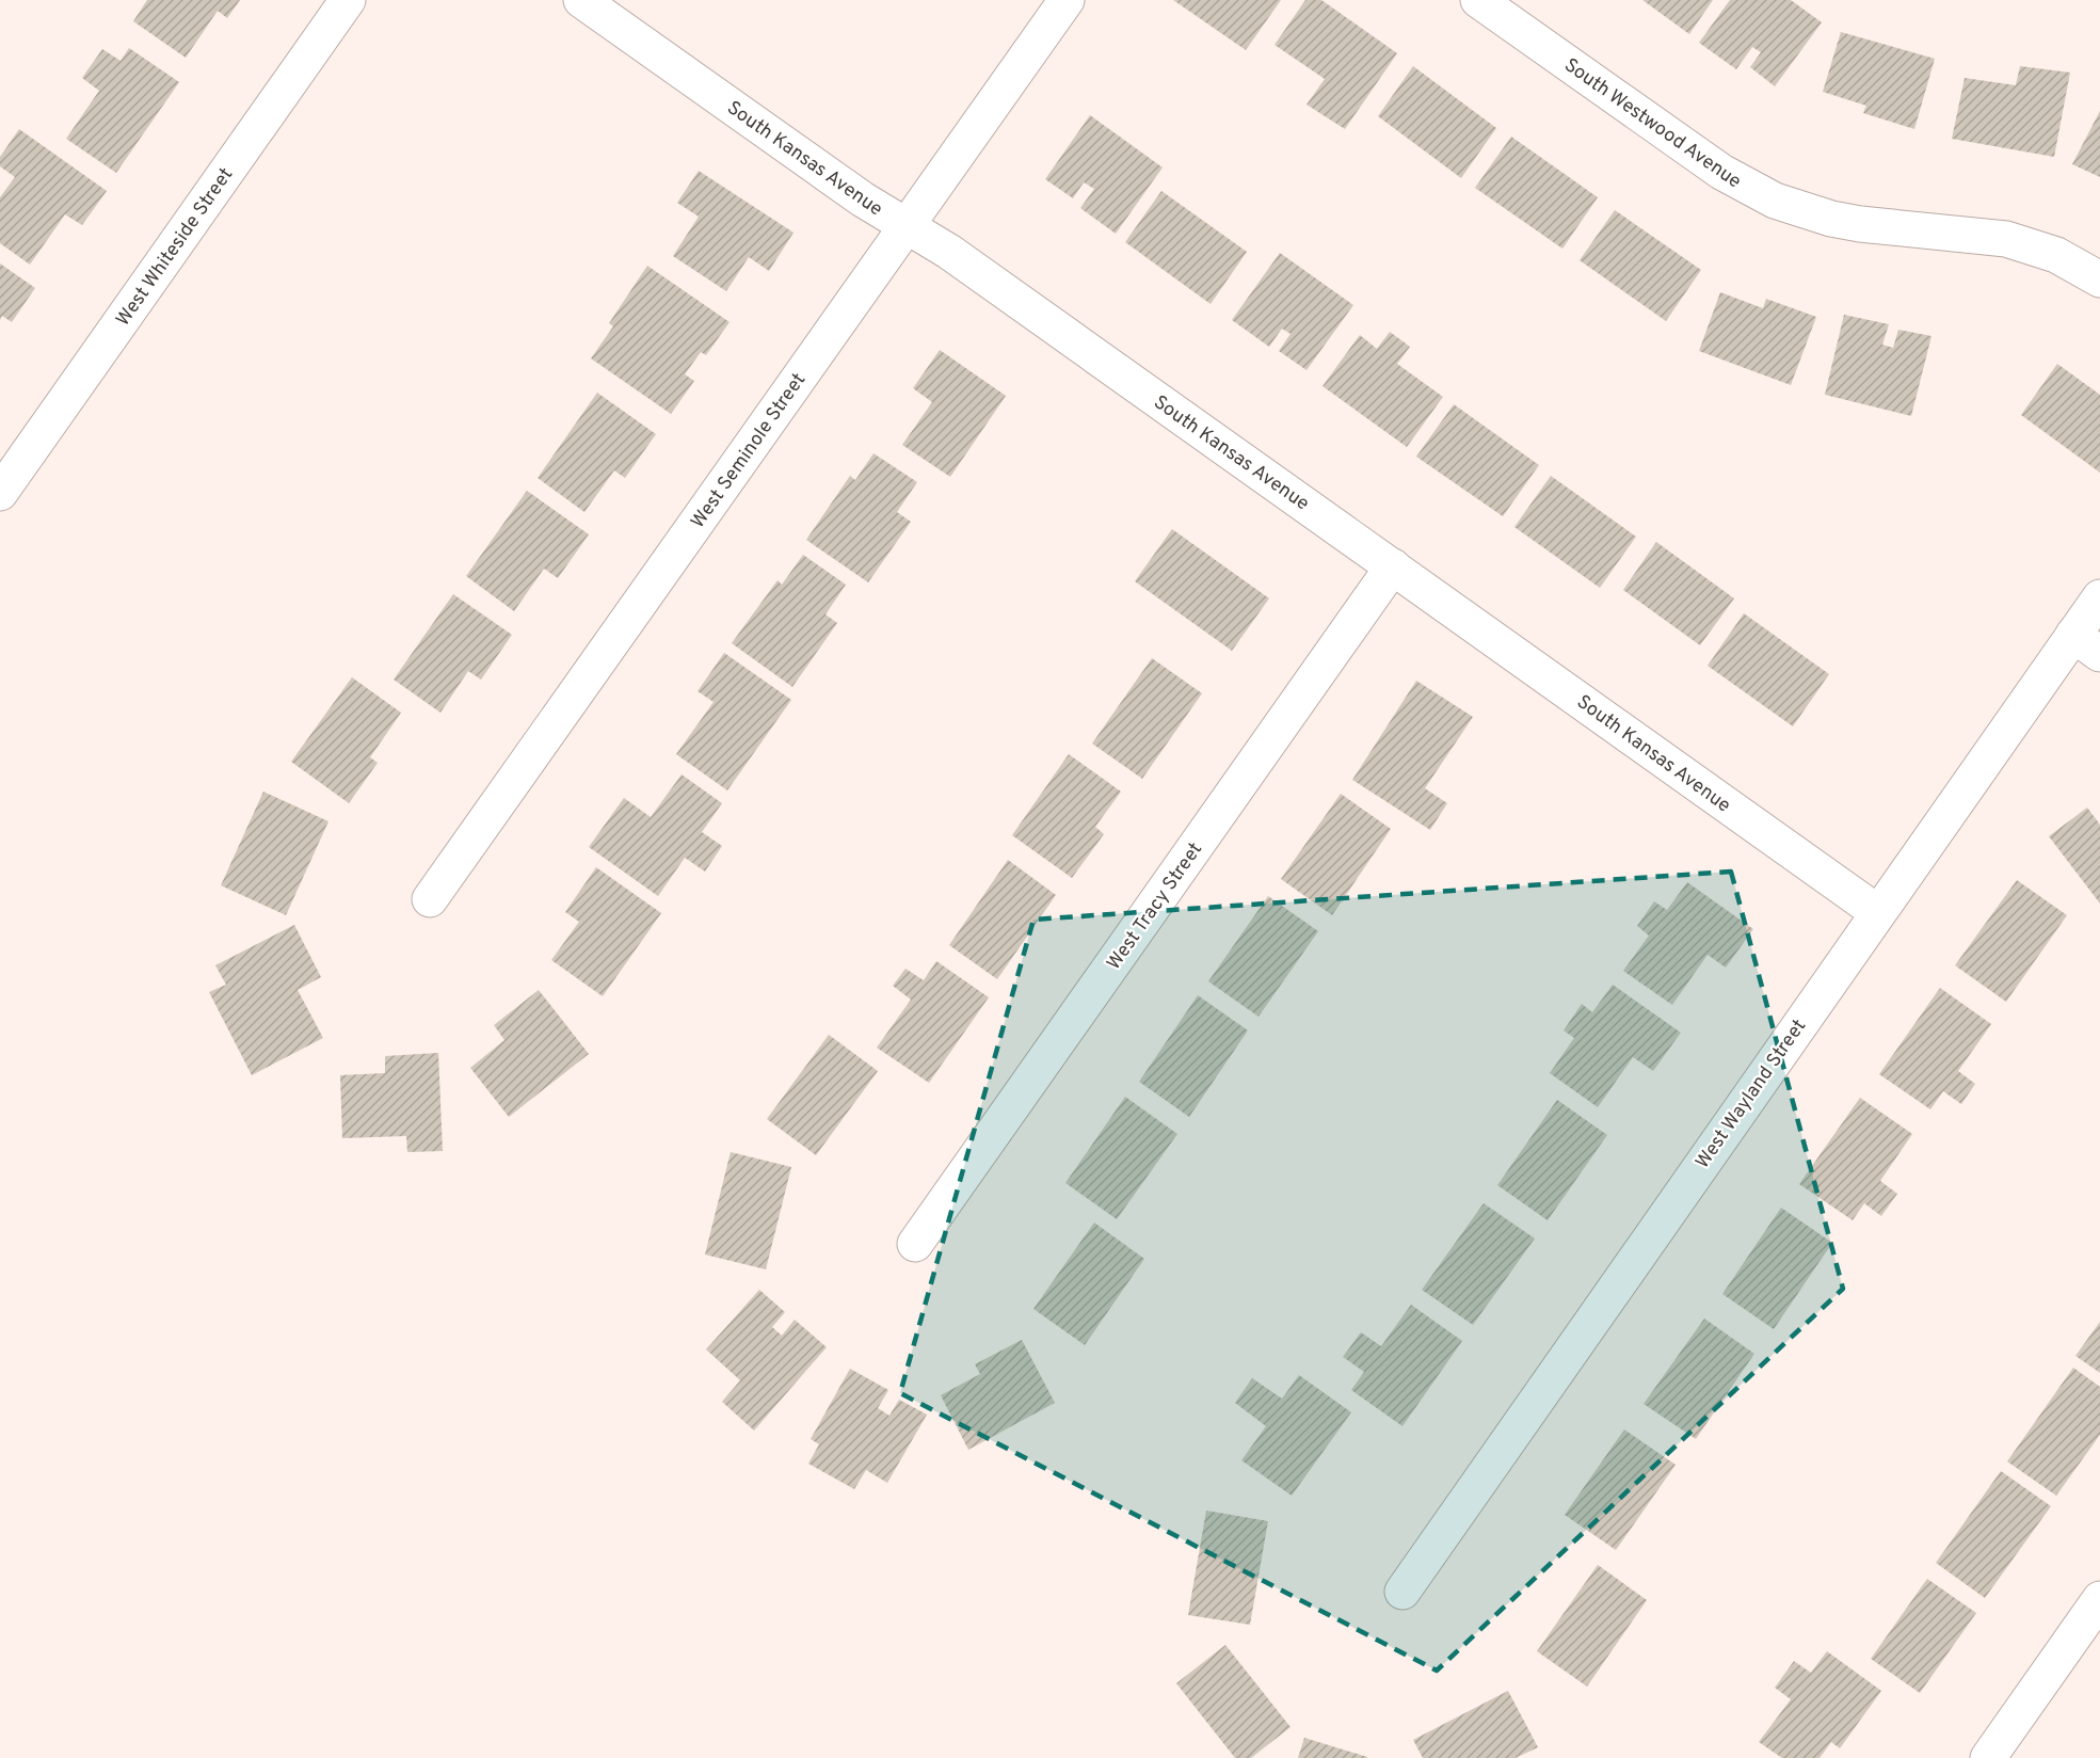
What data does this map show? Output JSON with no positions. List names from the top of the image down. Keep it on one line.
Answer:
{"streets":{"street":["South Westwood Avenue","South Kansas Avenue","West Whiteside Street","West Seminole Street","West Tracy Street","West Wayland Street"]},"crossings":[["South Kansas Avenue","West Seminole Street"],["South Kansas Avenue","West Tracy Street"],["South Kansas Avenue","West Wayland Street"]]}
